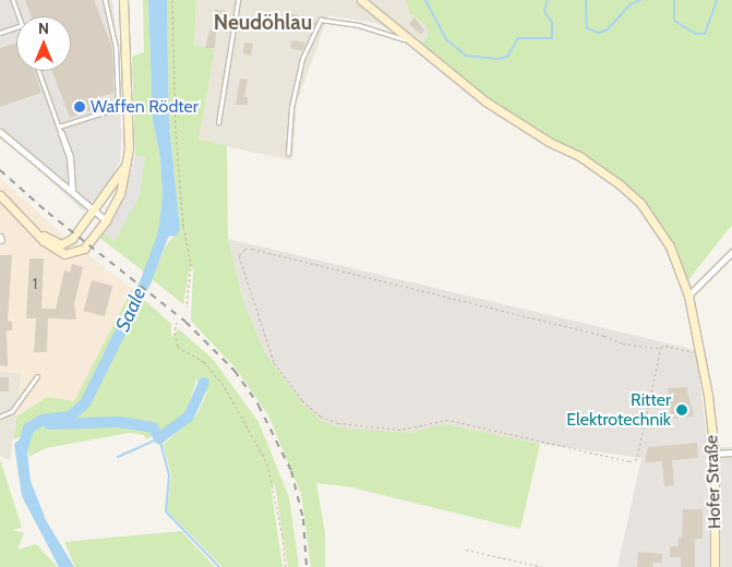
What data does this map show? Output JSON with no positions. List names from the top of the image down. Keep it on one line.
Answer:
{"streets":{"street":["Hofer Straße"]},"districts":["Neudöhlau"],"water":["Saale"],"places":["Waffen Rödter","Ritter Elektrotechnik"],"house_numbers":["1"],"north":"top"}
